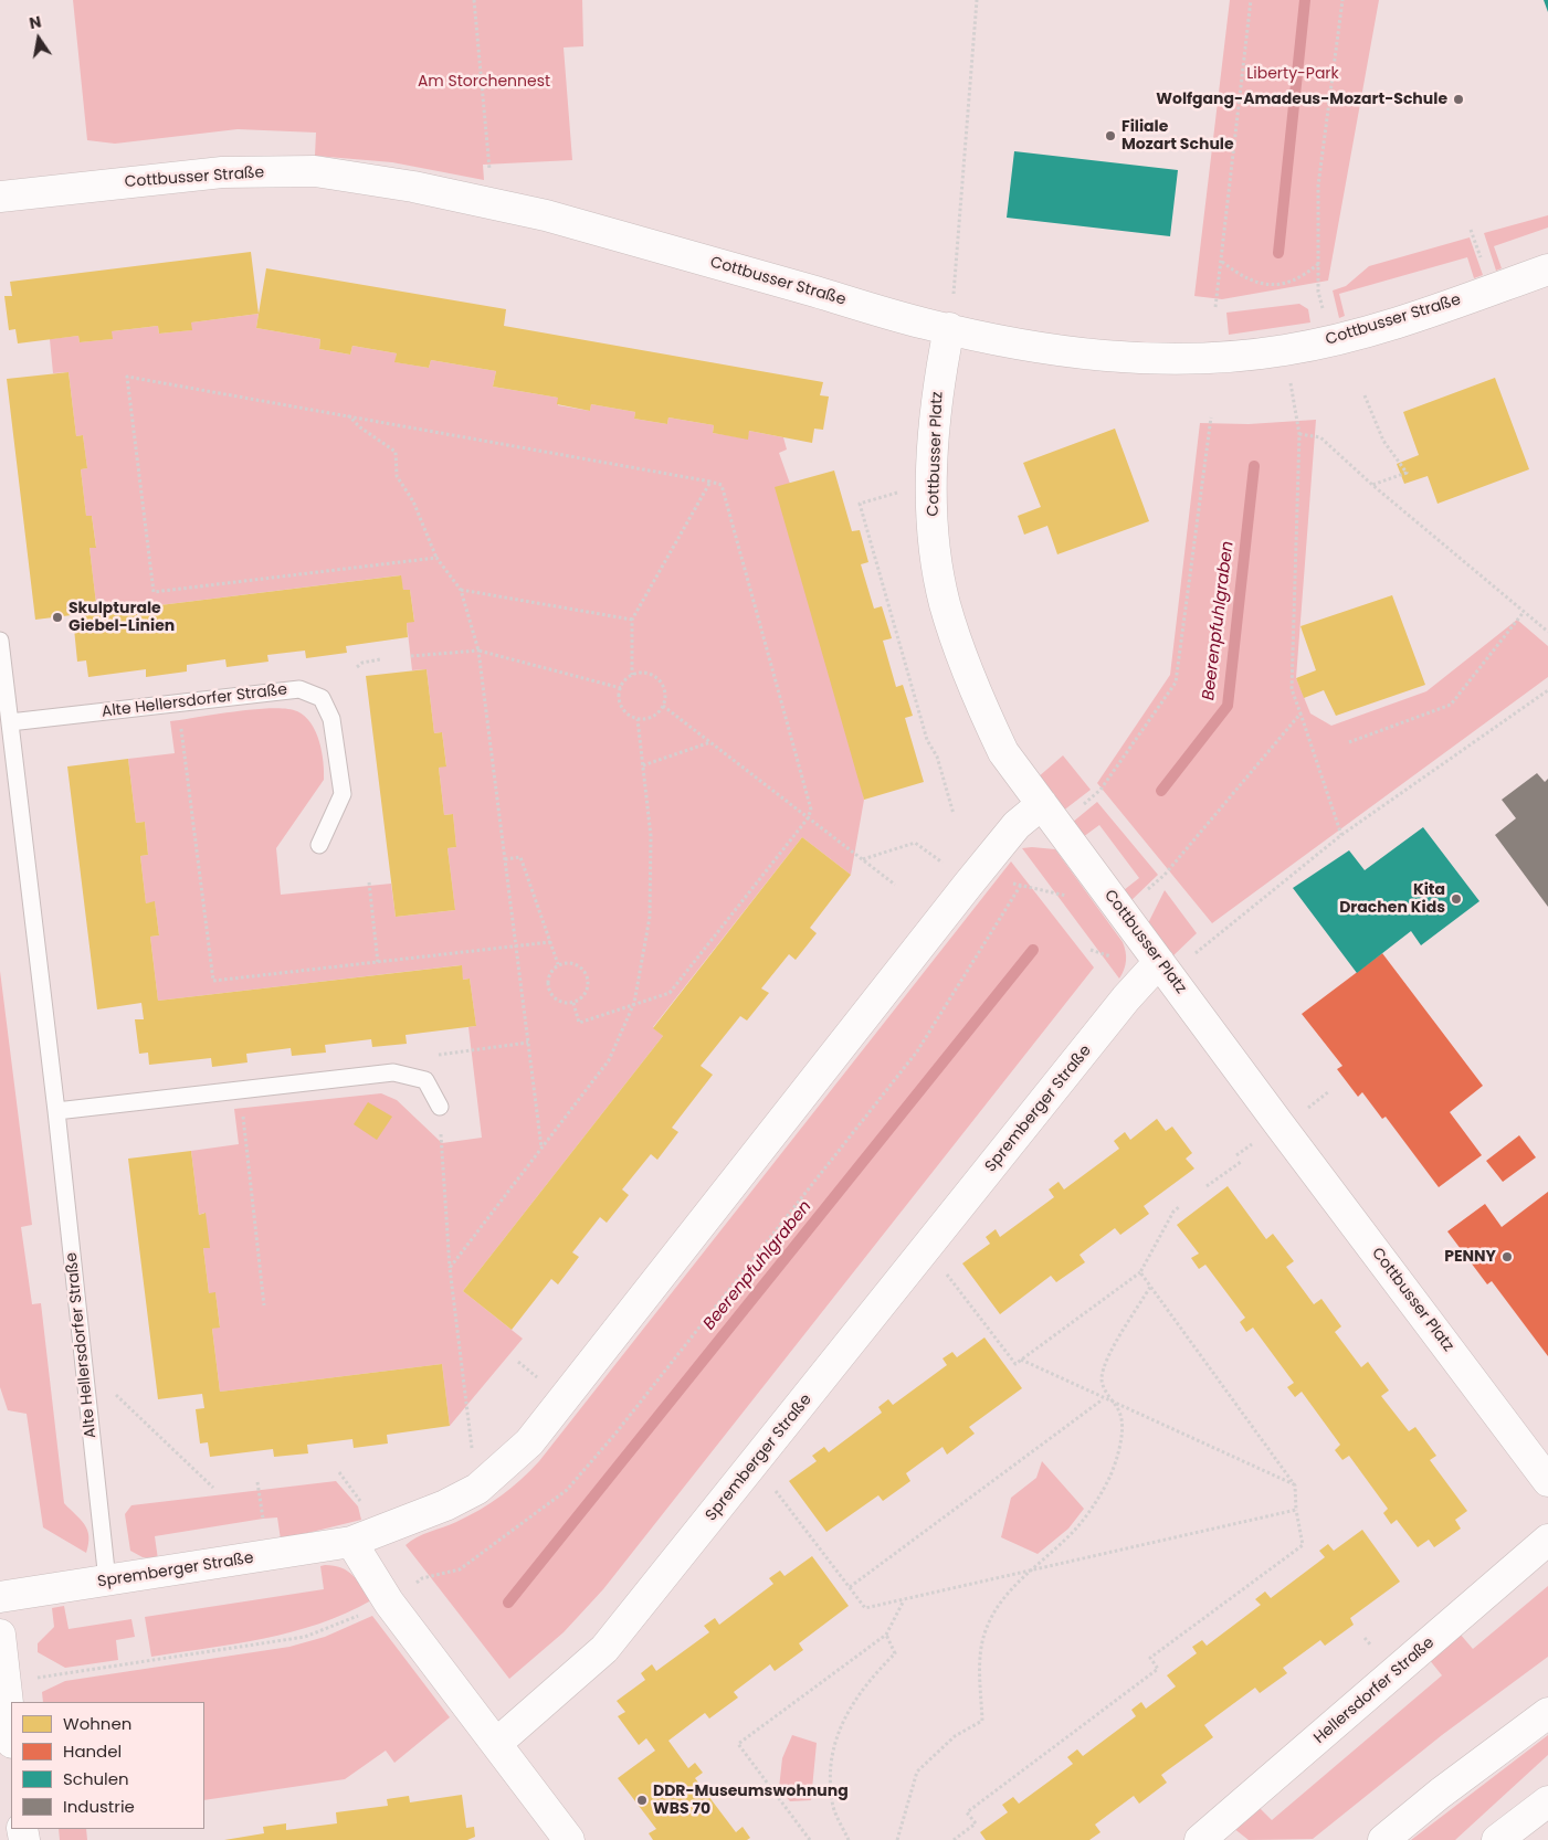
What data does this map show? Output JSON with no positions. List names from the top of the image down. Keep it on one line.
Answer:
{"streets":{"street":["Cottbusser Straße","Cottbusser Platz","Spremberger Straße","Hellersdorfer Straße"],"lane":["Alte Hellersdorfer Straße"]},"crossings":[["Cottbusser Straße","Cottbusser Platz"],["Cottbusser Platz","Spremberger Straße"],["Alte Hellersdorfer Straße","Spremberger Straße"]],"water":["Beerenpfuhlgraben"],"parks":["Liberty-Park","Am Storchennest"],"places":["Wolfgang-Amadeus-Mozart-Schule","Filiale Mozart Schule","Skulpturale Giebel-Linien","Kita Drachen Kids","PENNY","DDR-Museumswohnung WBS 70"],"legend":["Wohnen","Handel","Schulen","Industrie"],"north":"top"}
